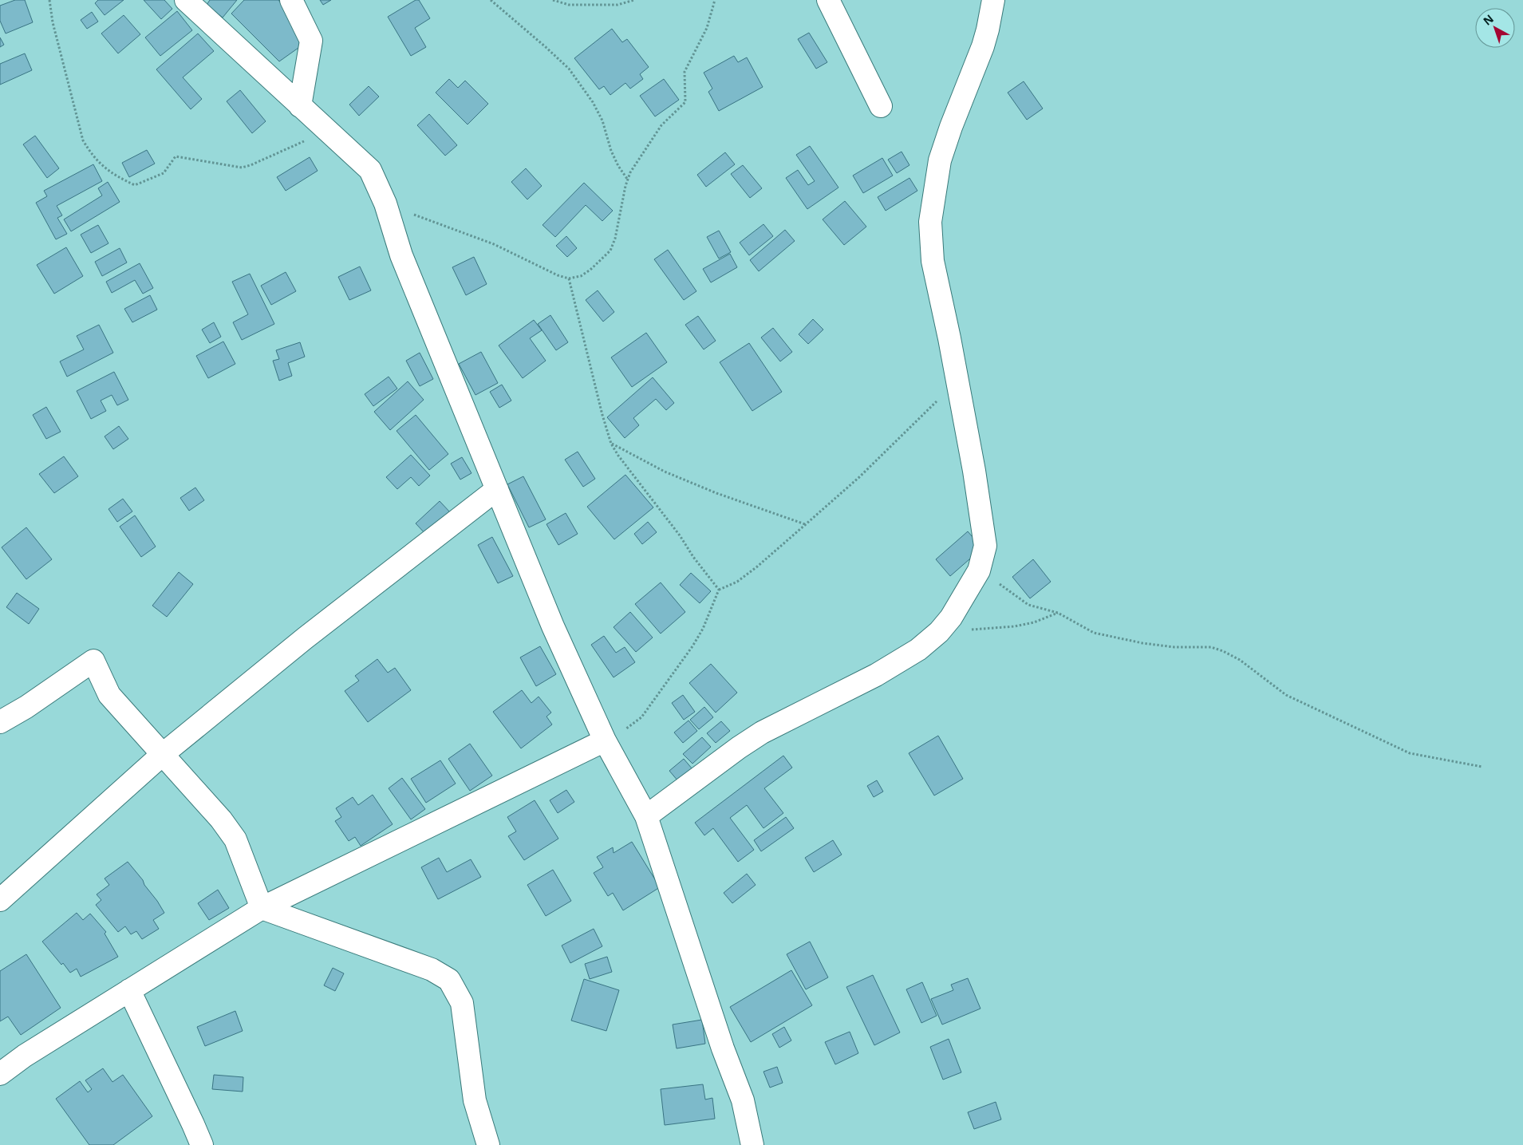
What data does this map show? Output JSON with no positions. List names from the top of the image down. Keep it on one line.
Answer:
{"north":"top left"}
